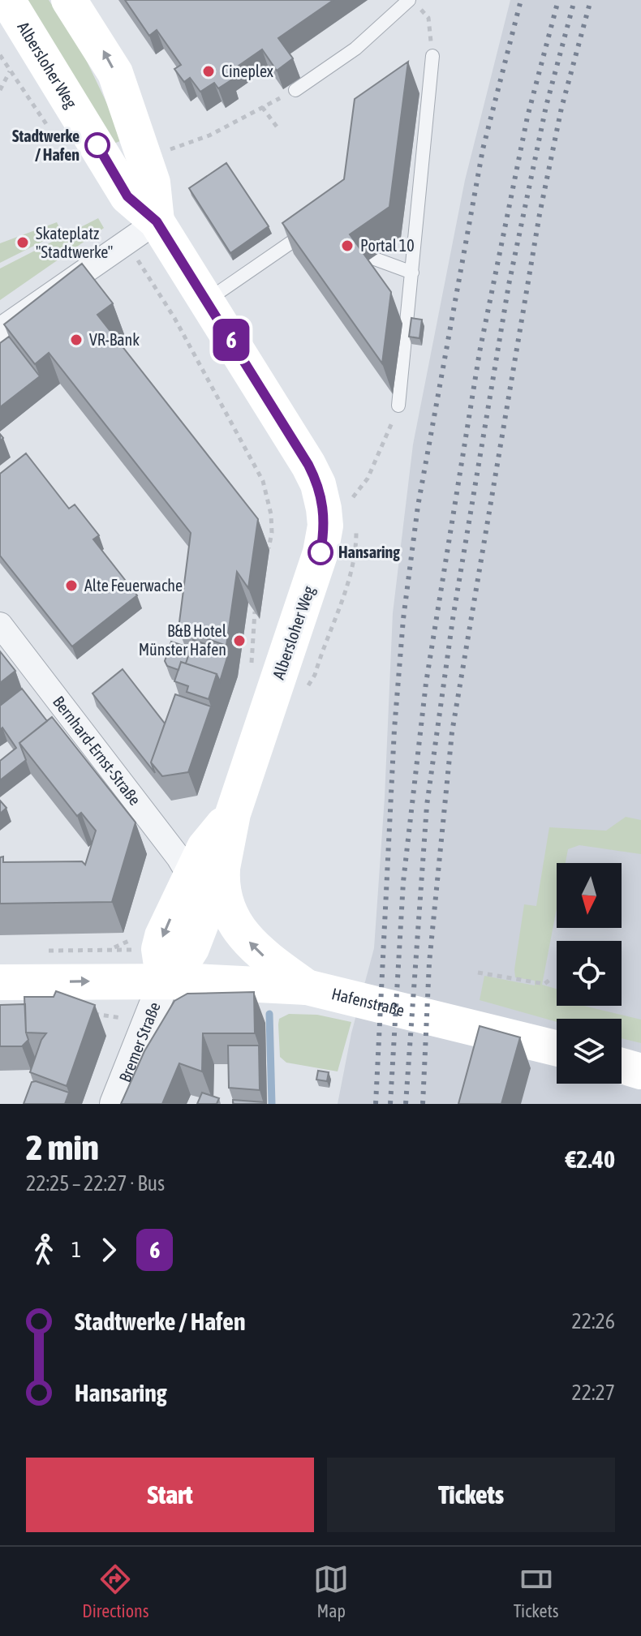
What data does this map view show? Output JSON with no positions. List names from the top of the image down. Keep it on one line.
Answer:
{"streets":{"main road":["Albersloher Weg","Hafenstraße"],"street":["Bernhard-Ernst-Straße","Bremer Straße"]},"crossings":[["Albersloher Weg","Bernhard-Ernst-Straße"],["Albersloher Weg","Hafenstraße"],["Albersloher Weg","Bremer Straße"],["Hafenstraße","Bremer Straße"]],"places":["Cineplex","Stadtwerke / Hafen","Skateplatz \"Stadtwerke\"","Portal 10","VR-Bank","Hansaring","Alte Feuerwache","B&B Hotel Münster Hafen"],"lines":["bus line 6"],"north":"bottom","page":{"on_map":"6","heading":["2 min","22:25 – 22:27 · Bus","€2.40"],"legs":["1","6"],"list":[{"name":"Stadtwerke / Hafen","value":"22:26"},{"name":"Hansaring","value":"22:27"}],"buttons":["Start","Tickets"],"tabs":["Directions","Map","Tickets"]}}
